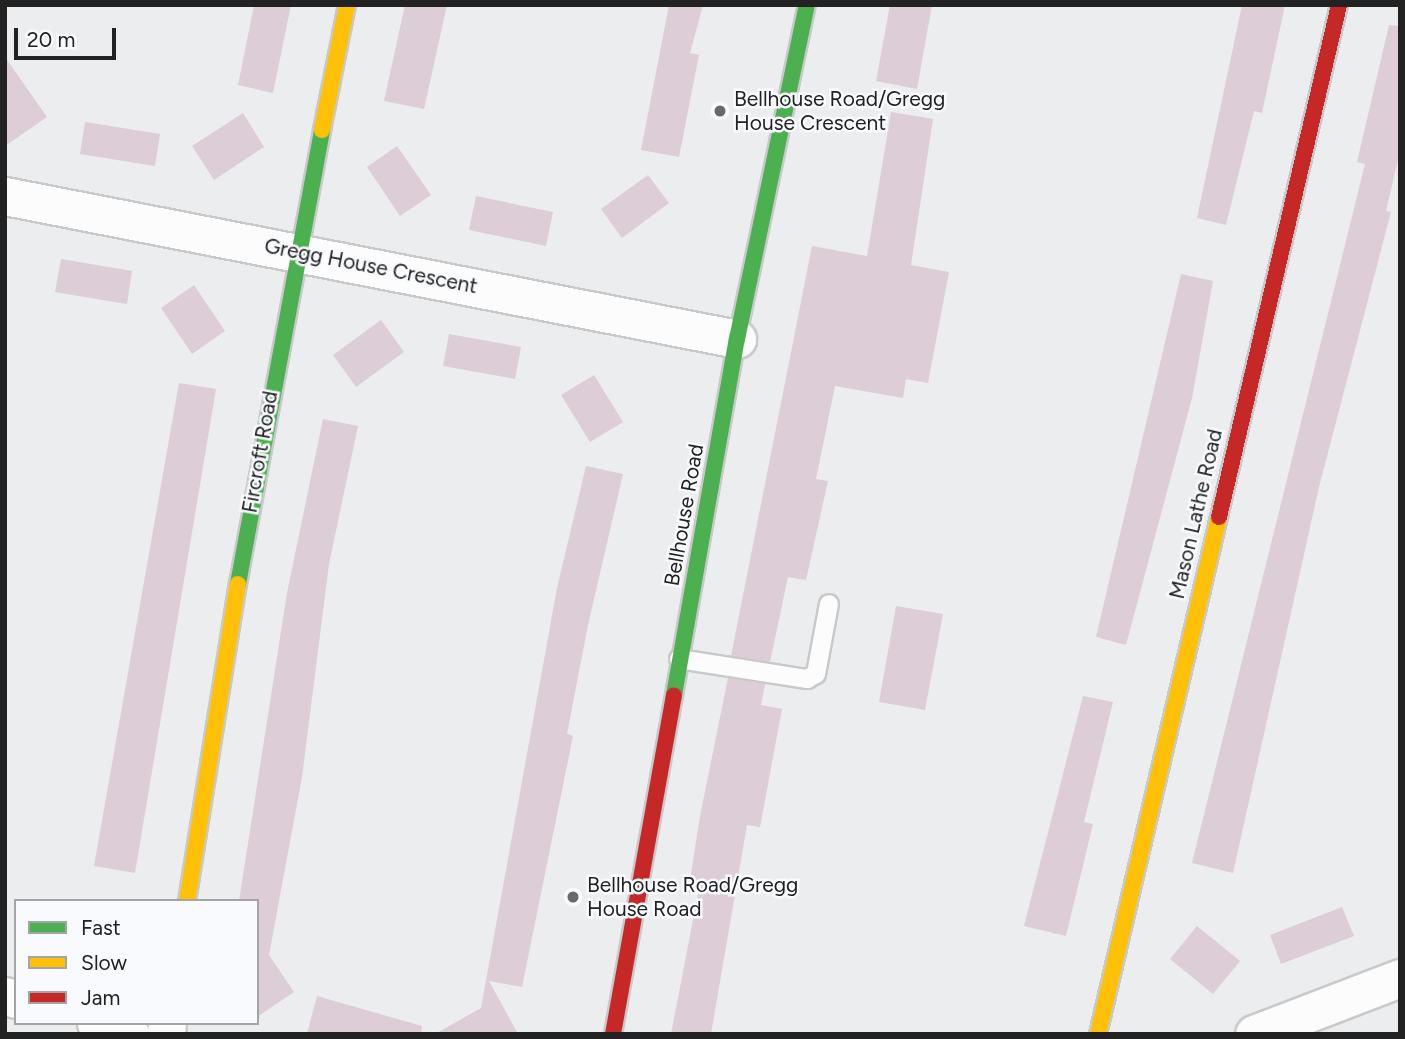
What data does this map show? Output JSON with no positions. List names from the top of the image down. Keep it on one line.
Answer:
{"streets":{"street":["Gregg House Crescent","Fircroft Road","Mason Lathe Road","Bellhouse Road"]},"crossings":[["Gregg House Crescent","Fircroft Road"],["Gregg House Crescent","Bellhouse Road"]],"places":["Bellhouse Road/Gregg House Crescent","Bellhouse Road/Gregg House Road"],"legend":["Fast","Slow","Jam"],"scale_bar":"20 m"}
